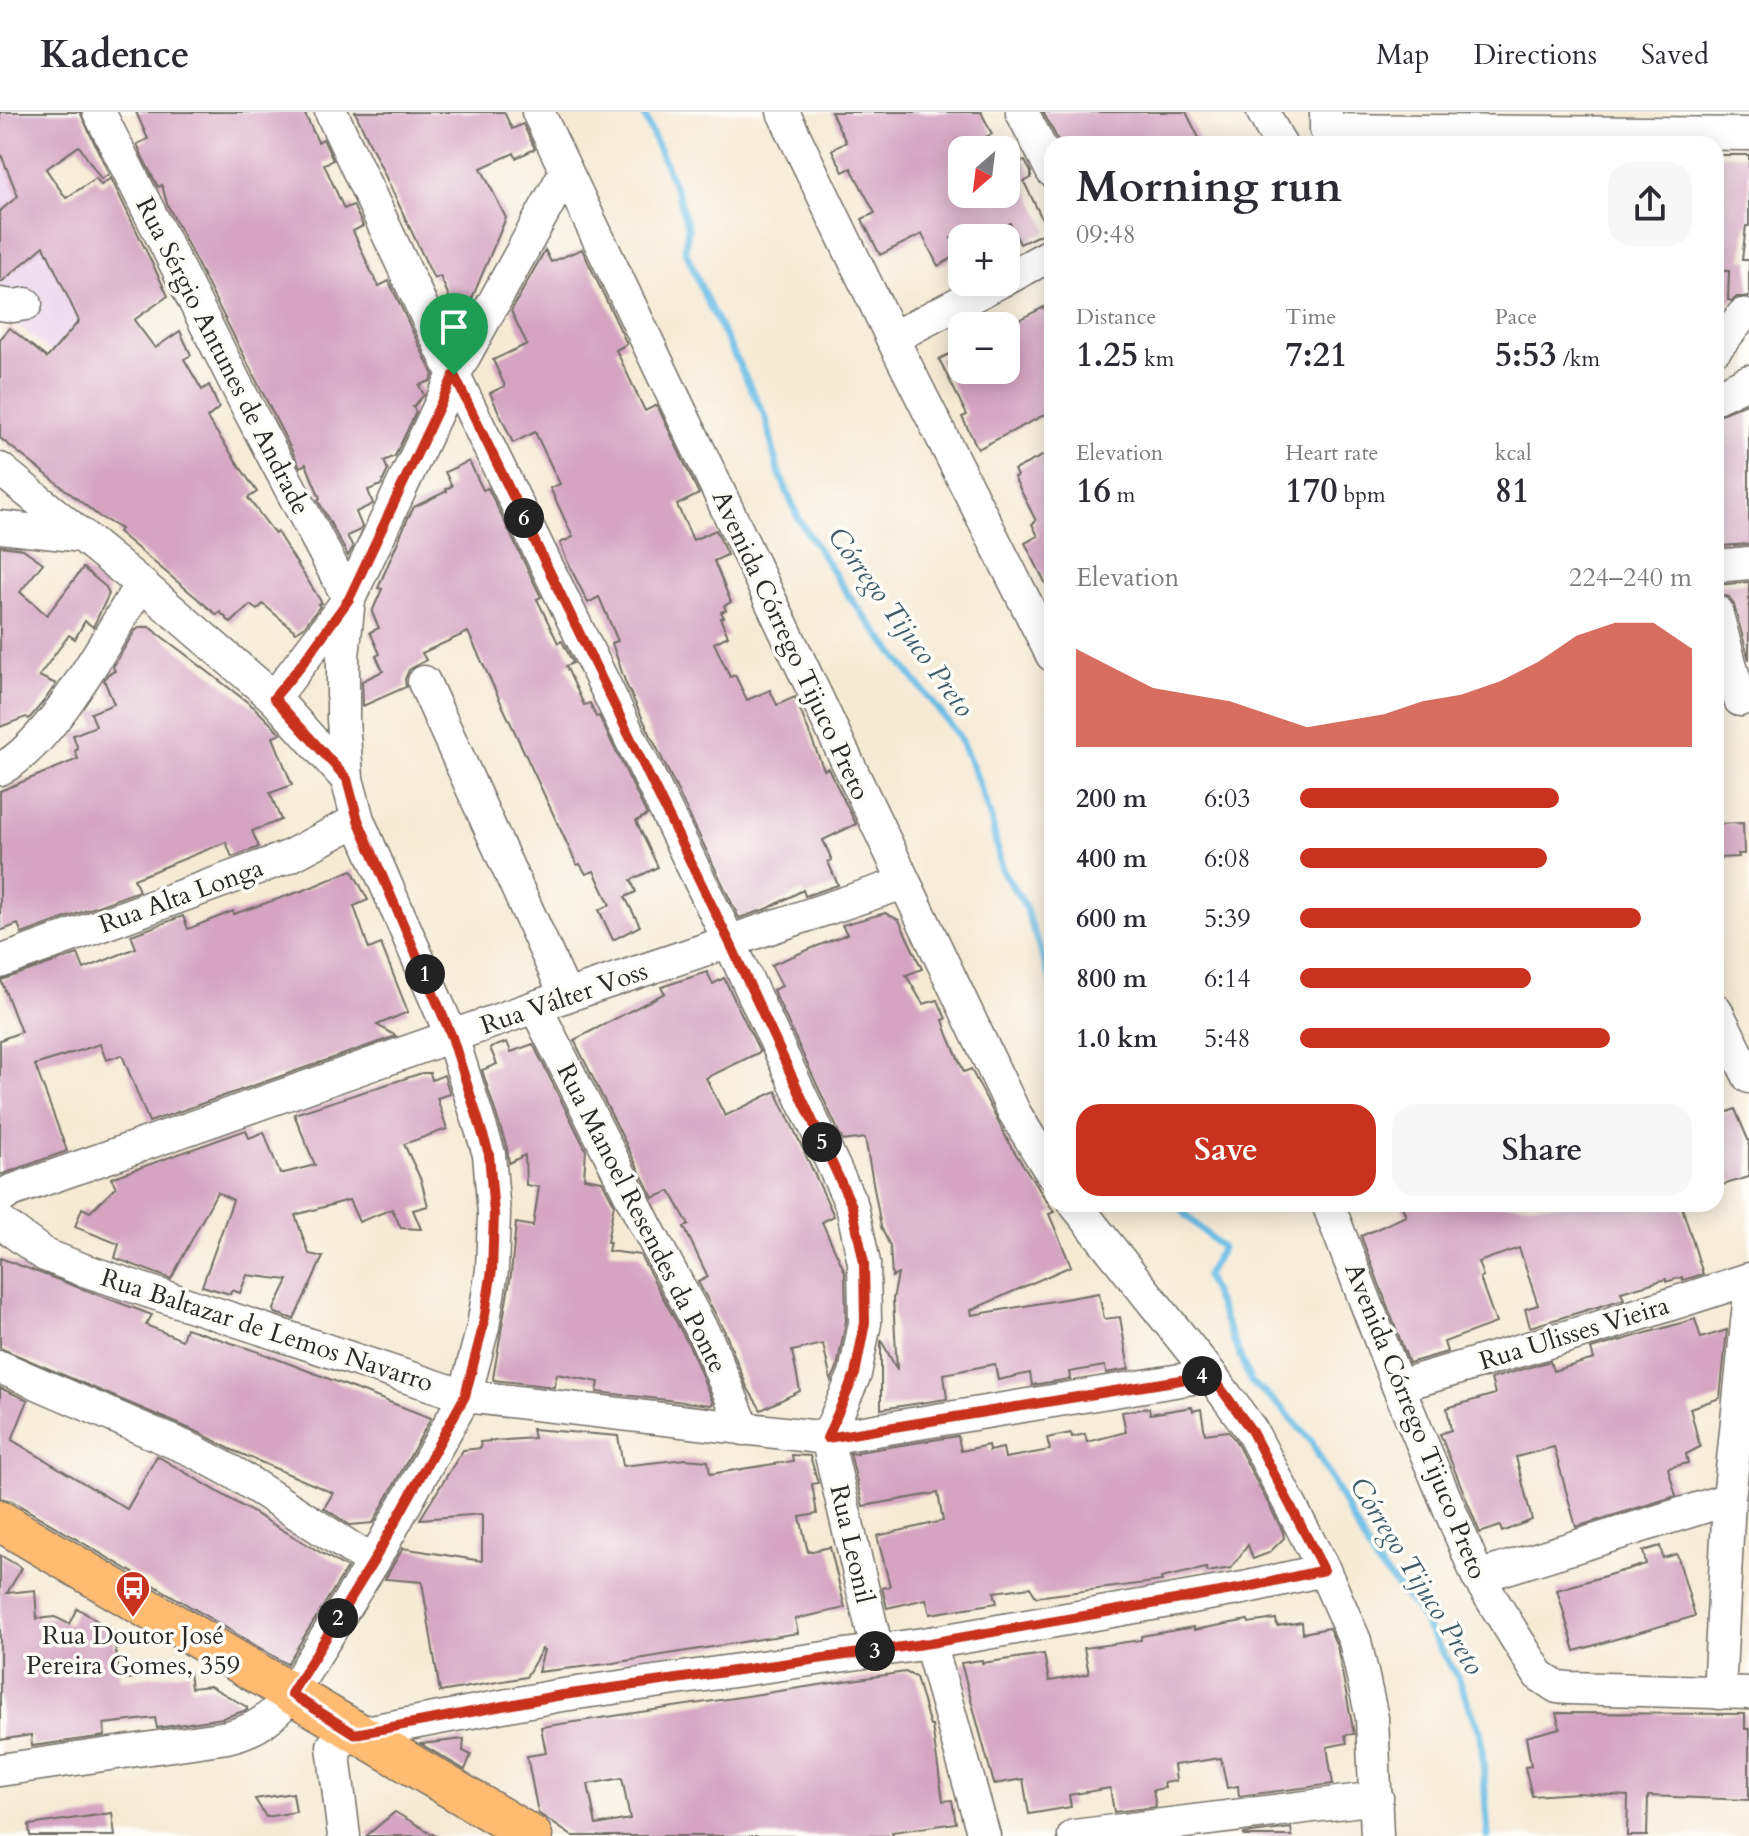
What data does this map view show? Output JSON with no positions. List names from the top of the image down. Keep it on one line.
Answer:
{"streets":{"street":["Rua Sérgio Antunes de Andrade","Avenida Córrego Tijuco Preto","Rua Alta Longa","Rua Válter Voss","Rua Manoel Resendes da Ponte","Rua Baltazar de Lemos Navarro","Rua Ulisses Vieira","Rua Leonil"]},"crossings":[["Avenida Córrego Tijuco Preto","Rua Válter Voss"],["Avenida Córrego Tijuco Preto","Rua Ulisses Vieira"],["Rua Válter Voss","Rua Manoel Resendes da Ponte"],["Rua Manoel Resendes da Ponte","Rua Baltazar de Lemos Navarro"],["Rua Baltazar de Lemos Navarro","Rua Leonil"]],"water":["Córrego Tijuco Preto"],"places":{"bus stop":["Rua Doutor José Pereira Gomes, 359"]},"north":"bottom left","page":{"header":"Kadence","nav":["Map","Directions","Saved"],"map_buttons":["+","−"],"heading":["Morning run","09:48"],"stats":[["Distance","1.25 km"],["Time","7:21"],["Pace","5:53 /km"],["Elevation","16 m"],["Heart rate","170 bpm"],["kcal","81"]],"pins":["6","1","5","4","2","3"],"chart":["Elevation","224–240 m"],"list":[{"name":"200 m","note":"6:03"},{"name":"400 m","note":"6:08"},{"name":"600 m","note":"5:39"},{"name":"800 m","note":"6:14"},{"name":"1.0 km","note":"5:48"}],"buttons":["Save","Share"]}}
